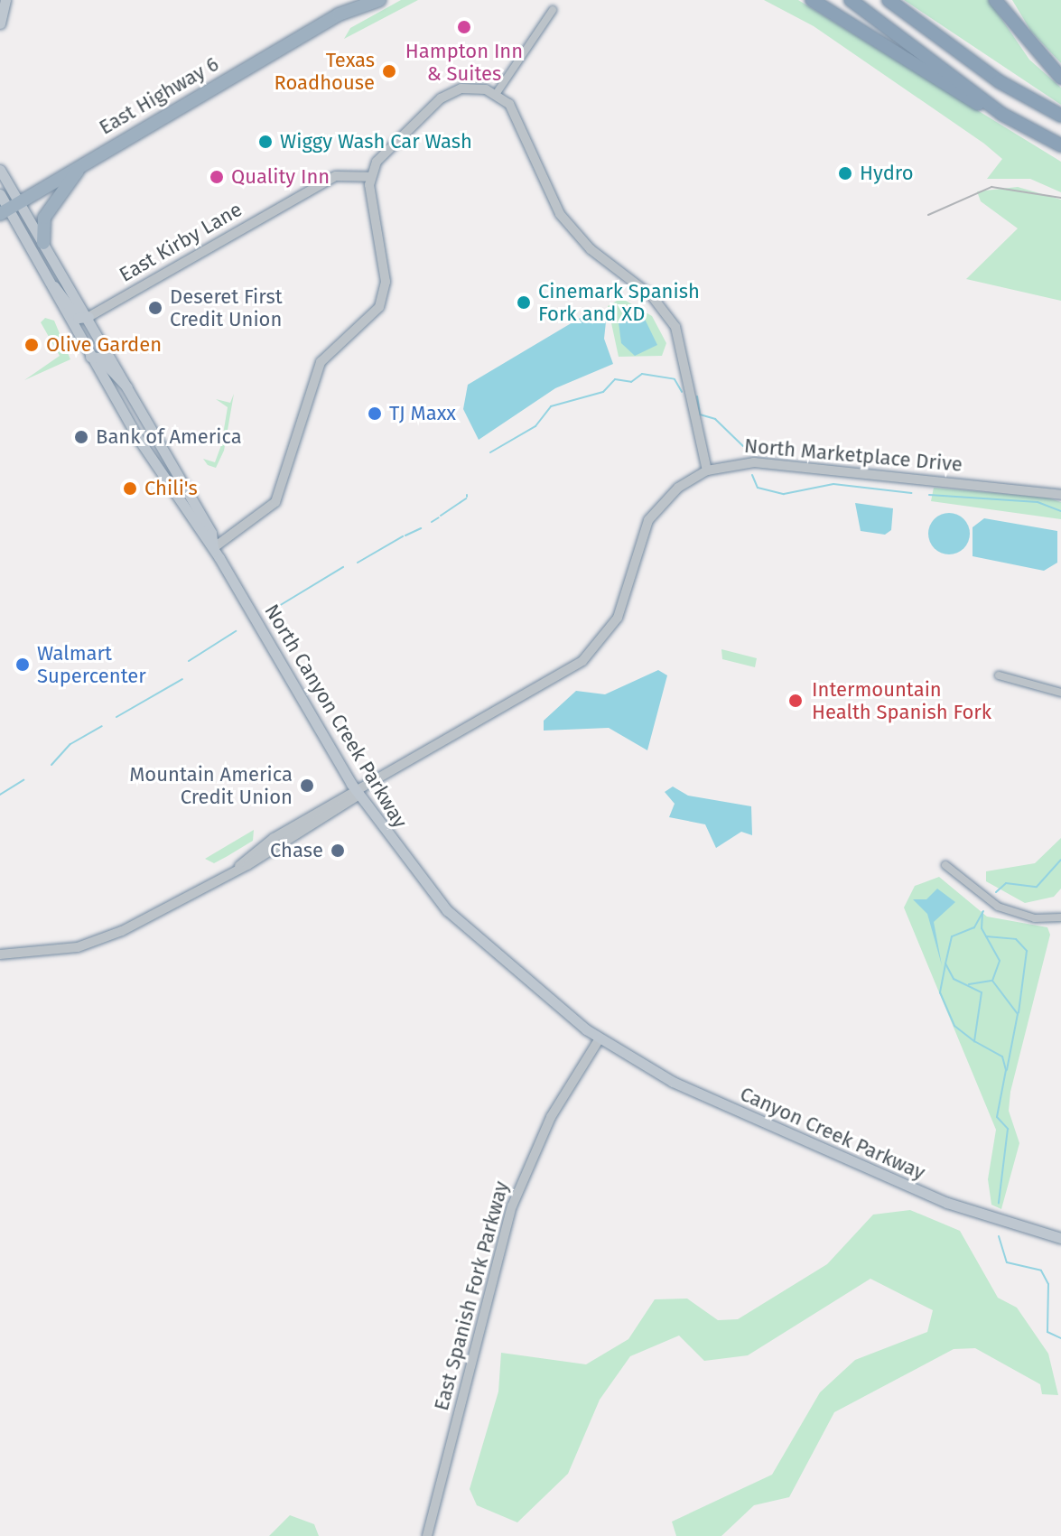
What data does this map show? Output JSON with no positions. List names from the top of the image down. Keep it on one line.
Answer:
{"streets":{"highway":["East Highway 6"],"main road":["North Canyon Creek Parkway","Canyon Creek Parkway"],"street":["East Kirby Lane","North Marketplace Drive","East Spanish Fork Parkway"]},"crossings":[["East Highway 6","North Canyon Creek Parkway"],["East Kirby Lane","North Canyon Creek Parkway"],["North Marketplace Drive","North Canyon Creek Parkway"],["North Canyon Creek Parkway","Canyon Creek Parkway"],["North Canyon Creek Parkway","East Spanish Fork Parkway"],["Canyon Creek Parkway","East Spanish Fork Parkway"]],"places":["Hampton Inn & Suites","Texas Roadhouse","Wiggy Wash Car Wash","Hydro","Quality Inn","Cinemark Spanish Fork and XD","Deseret First Credit Union","Olive Garden","TJ Maxx","Bank of America","Chili's","Walmart Supercenter","Intermountain Health Spanish Fork","Mountain America Credit Union","Chase"]}
